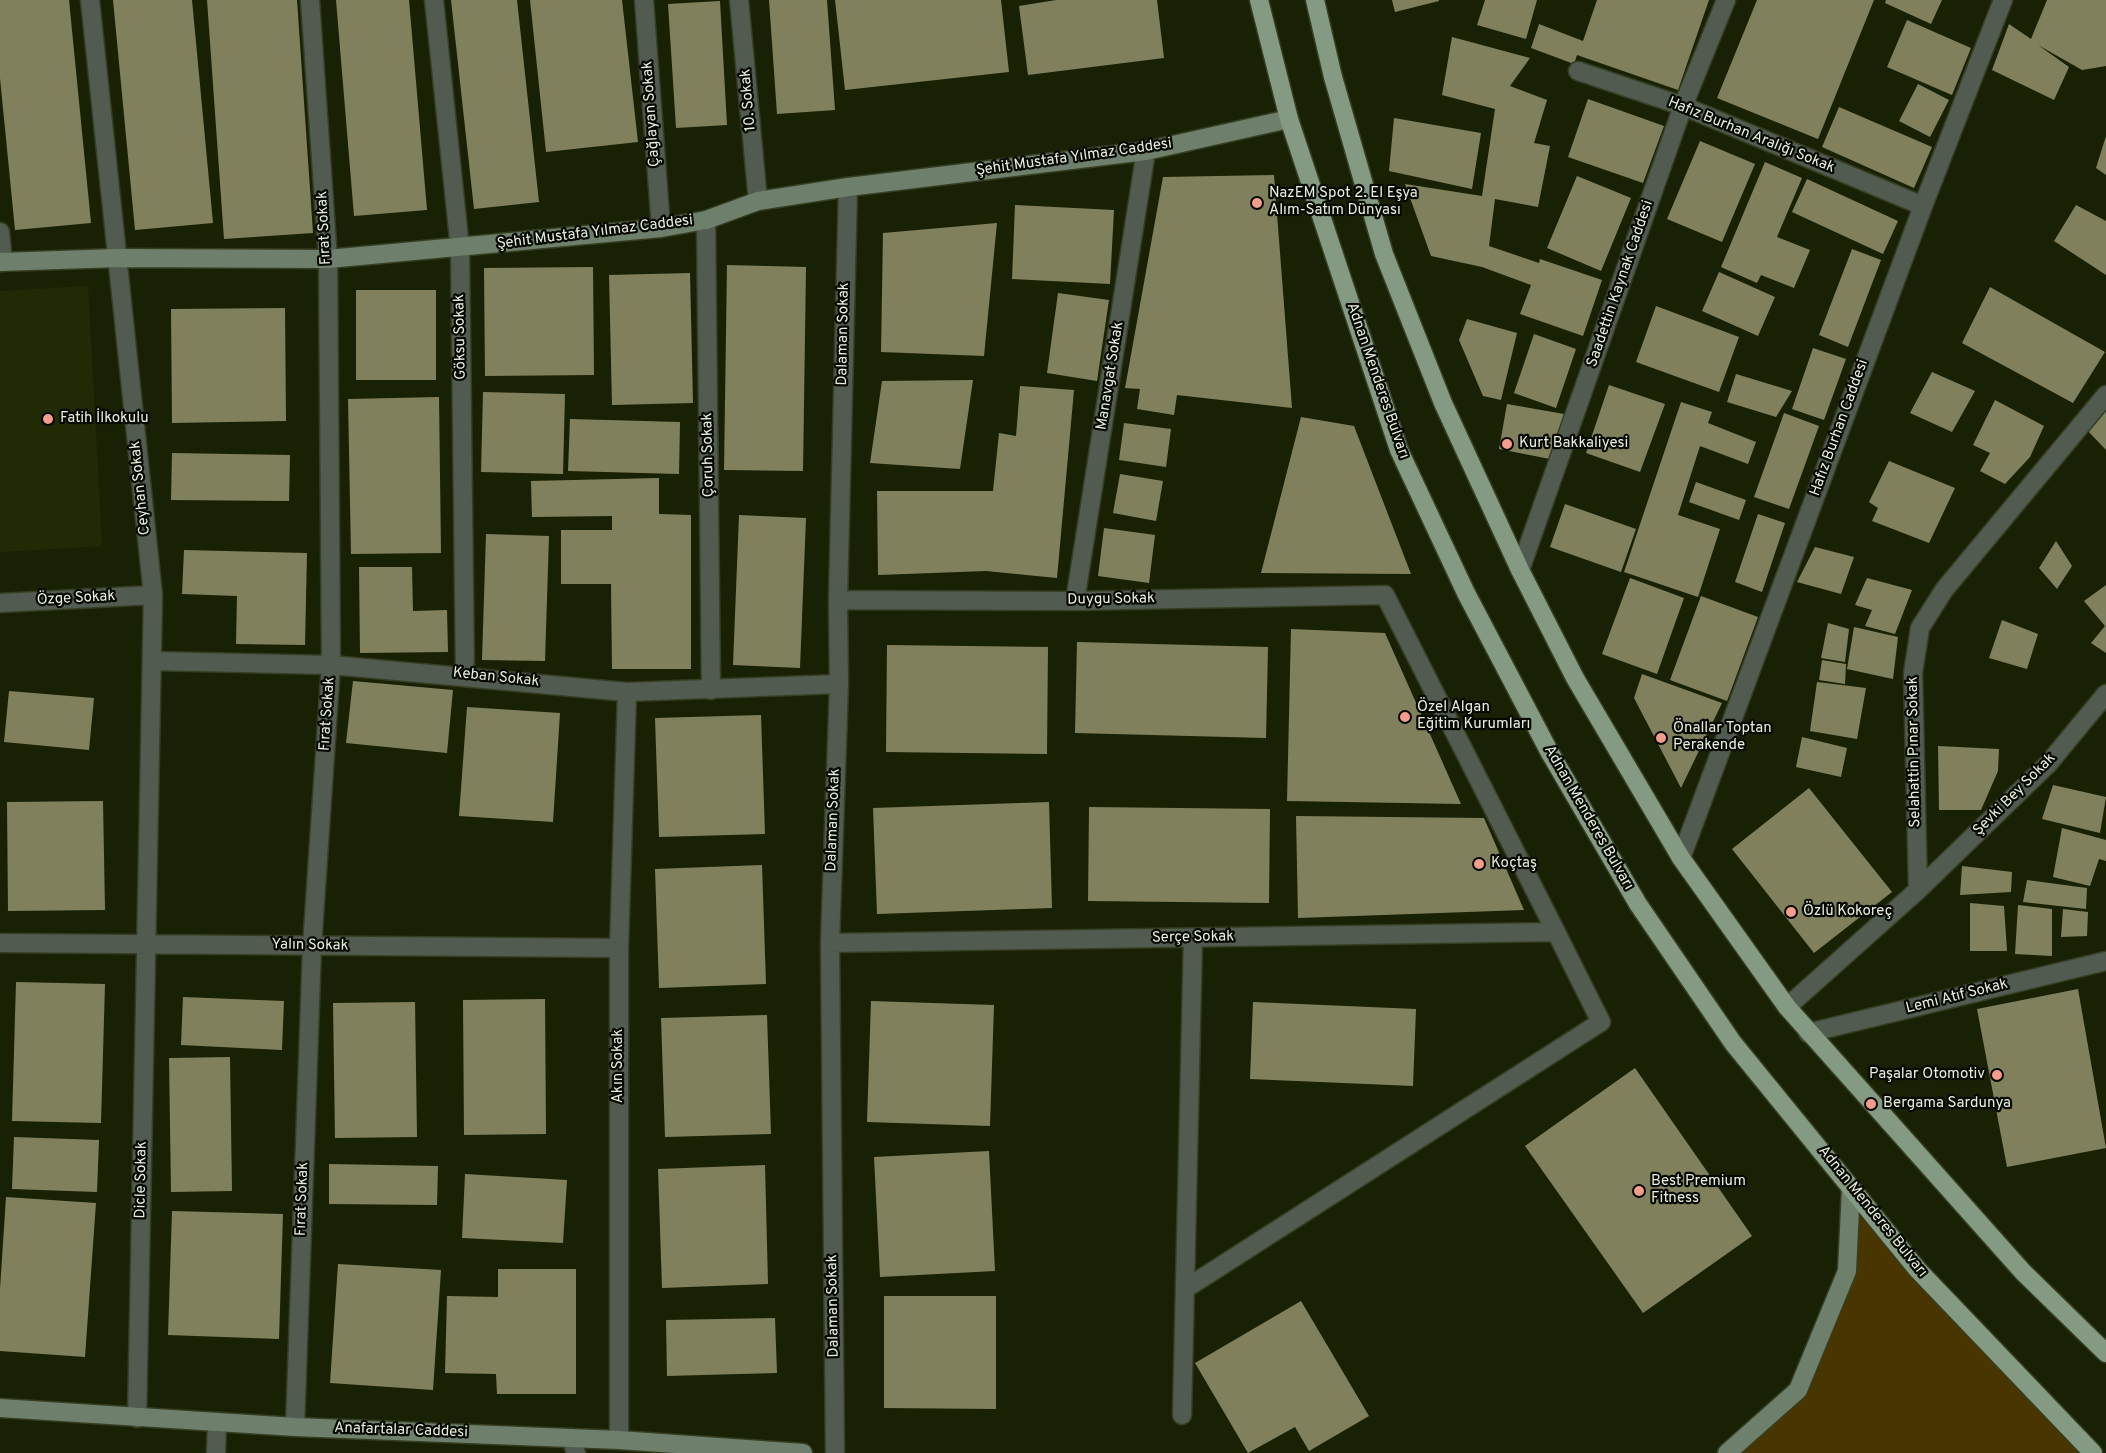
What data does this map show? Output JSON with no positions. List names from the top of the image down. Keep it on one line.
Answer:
{"streets":{"main road":["Adnan Menderes Bulvarı"],"street":["10. Sokak","Çağlayan Sokak","Hafız Burhan Aralığı Sokak","Şehit Mustafa Yılmaz Caddesi","Fırat Sokak","Saadettin Kaynak Caddesi","Dalaman Sokak","Göksu Sokak","Manavgat Sokak","Hafız Burhan Caddesi","Çoruh Sokak","Ceyhan Sokak","Özge Sokak","Duygu Sokak","Keban Sokak","Selahattin Pınar Sokak","Şevki Bey Sokak","Serçe Sokak","Yalın Sokak","Lemi Atıf Sokak","Akın Sokak","Dicle Sokak","Anafartalar Caddesi"]},"crossings":[["10. Sokak","Şehit Mustafa Yılmaz Caddesi"],["Çağlayan Sokak","Şehit Mustafa Yılmaz Caddesi"],["Hafız Burhan Aralığı Sokak","Saadettin Kaynak Caddesi"],["Hafız Burhan Aralığı Sokak","Hafız Burhan Caddesi"],["Şehit Mustafa Yılmaz Caddesi","Fırat Sokak"],["Şehit Mustafa Yılmaz Caddesi","Dalaman Sokak"],["Şehit Mustafa Yılmaz Caddesi","Göksu Sokak"],["Şehit Mustafa Yılmaz Caddesi","Manavgat Sokak"],["Şehit Mustafa Yılmaz Caddesi","Adnan Menderes Bulvarı"],["Şehit Mustafa Yılmaz Caddesi","Çoruh Sokak"],["Şehit Mustafa Yılmaz Caddesi","Ceyhan Sokak"],["Fırat Sokak","Keban Sokak"],["Fırat Sokak","Yalın Sokak"],["Fırat Sokak","Anafartalar Caddesi"],["Dalaman Sokak","Duygu Sokak"],["Dalaman Sokak","Keban Sokak"],["Dalaman Sokak","Serçe Sokak"],["Göksu Sokak","Keban Sokak"],["Manavgat Sokak","Duygu Sokak"],["Çoruh Sokak","Keban Sokak"],["Ceyhan Sokak","Özge Sokak"],["Ceyhan Sokak","Keban Sokak"],["Ceyhan Sokak","Yalın Sokak"],["Ceyhan Sokak","Dicle Sokak"],["Duygu Sokak","Serçe Sokak"],["Keban Sokak","Akın Sokak"],["Selahattin Pınar Sokak","Şevki Bey Sokak"],["Yalın Sokak","Akın Sokak"],["Yalın Sokak","Dicle Sokak"],["Akın Sokak","Anafartalar Caddesi"],["Dicle Sokak","Anafartalar Caddesi"]],"places":["NazEM Spot 2. El Eşya Alım-Satım Dünyası","Fatih İlkokulu","Kurt Bakkaliyesi","Özel Algan Eğitim Kurumları","Önallar Toptan Perakende","Koçtaş","Özlü Kokoreç","Paşalar Otomotiv","Bergama Sardunya","Best Premium Fitness"]}
